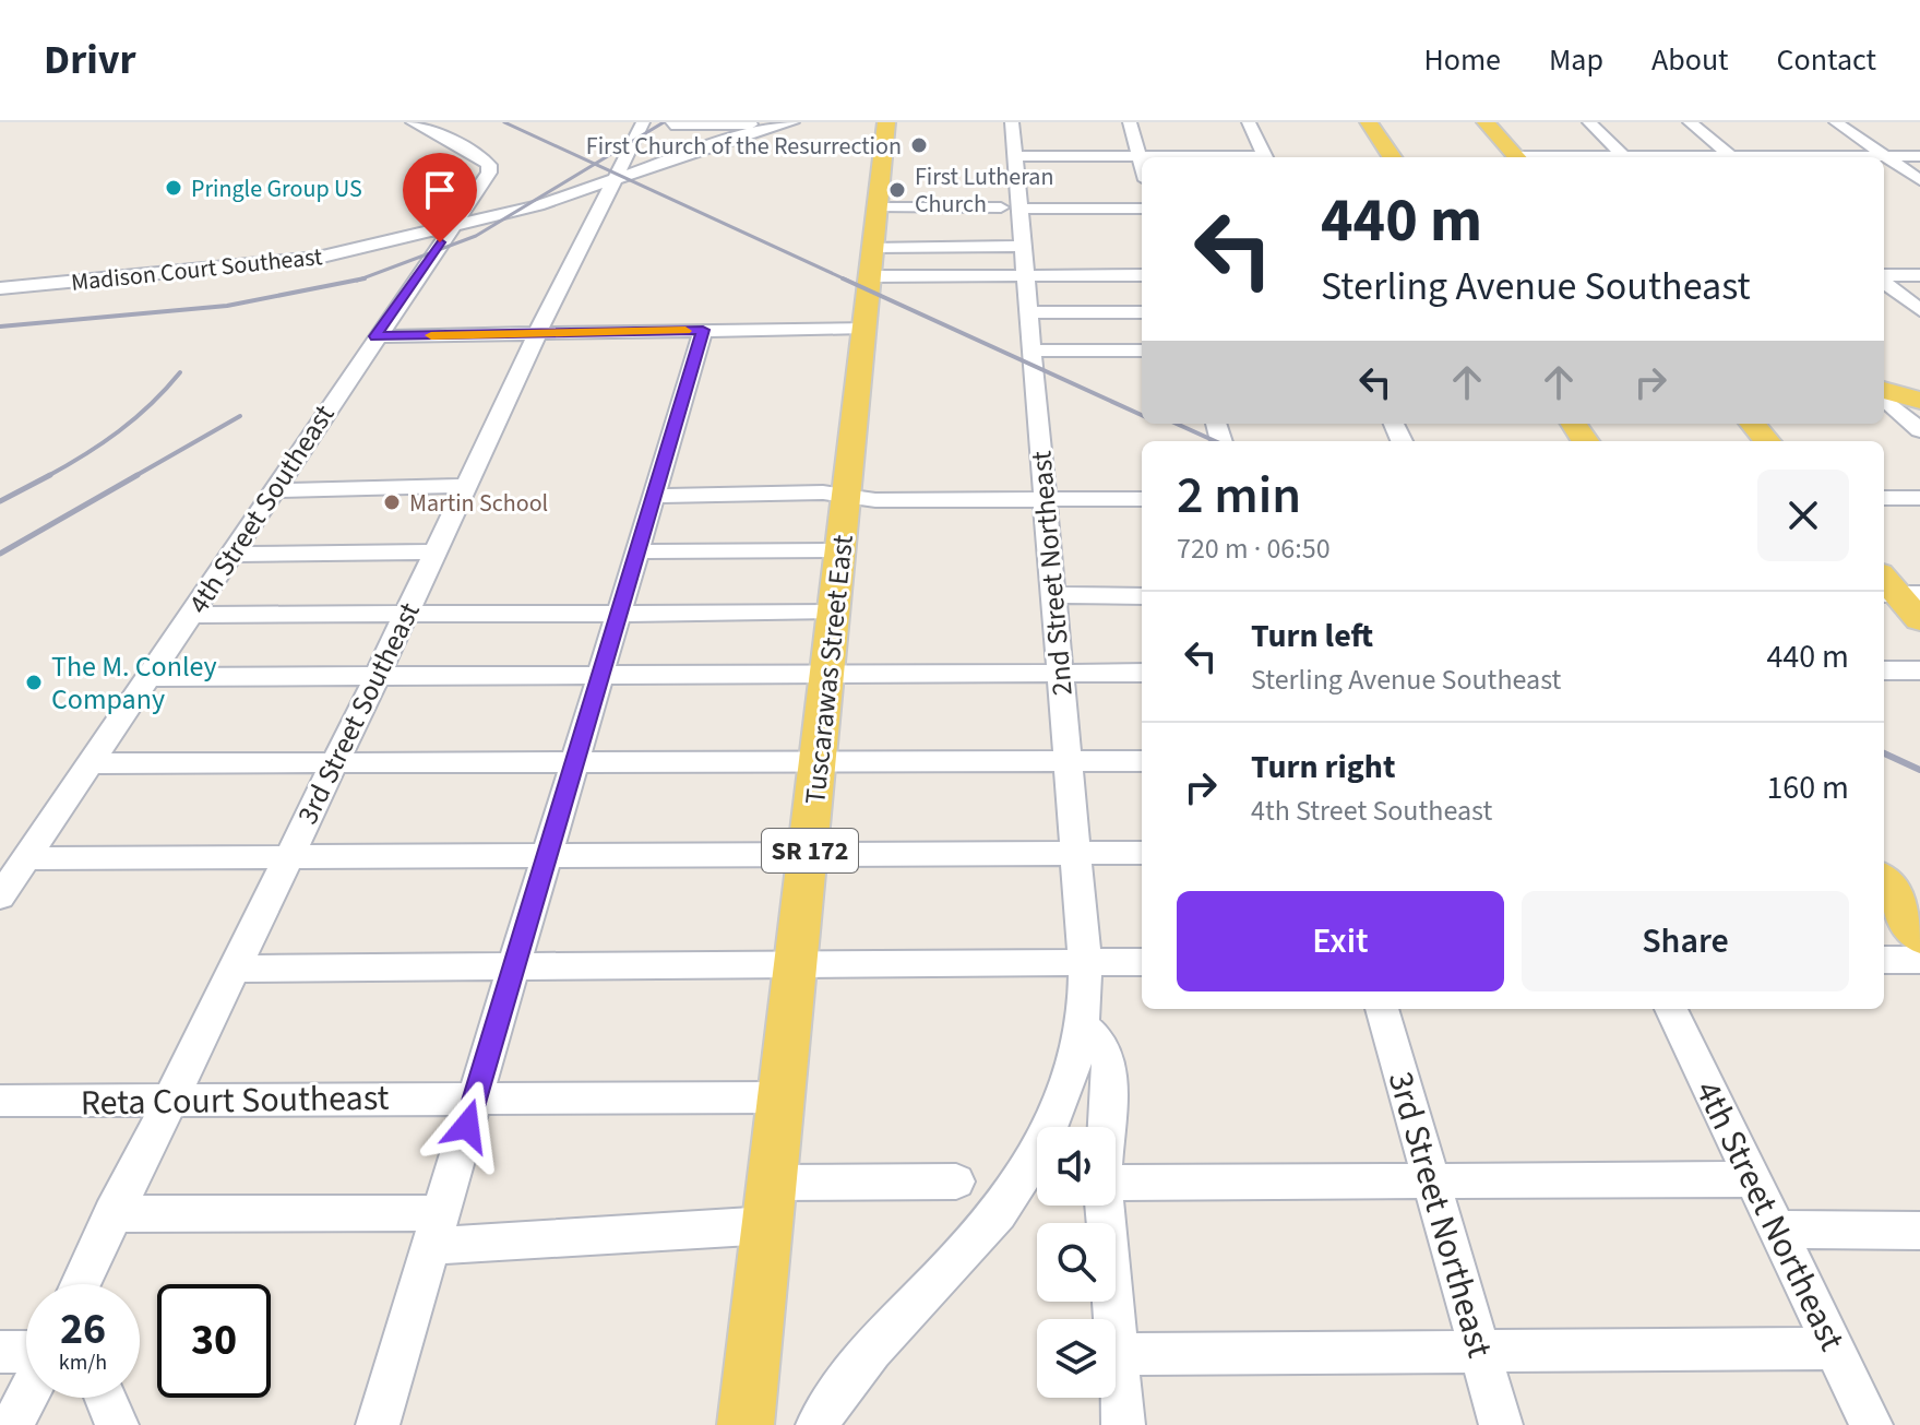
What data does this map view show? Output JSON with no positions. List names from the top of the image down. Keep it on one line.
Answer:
{"streets":{"main road":["Tuscarawas Street East","SR 172"],"street":["Madison Court Southeast","4th Street Southeast","2nd Street Northeast","3rd Street Southeast","Reta Court Southeast","3rd Street Northeast","4th Street Northeast"]},"crossings":[["Madison Court Southeast","4th Street Southeast"],["Madison Court Southeast","3rd Street Southeast"],["Tuscarawas Street East","Reta Court Southeast"],["3rd Street Southeast","Reta Court Southeast"]],"places":["First Church of the Resurrection","Pringle Group US","First Lutheran Church","Martin School","The M. Conley Company"],"page":{"header":"Drivr","nav":["Home","Map","About","Contact"],"turn":["440 m","Sterling Avenue Southeast"],"heading":["2 min","720 m · 06:50"],"list":[{"name":"Turn left","note":"Sterling Avenue Southeast","value":"440 m"},{"name":"Turn right","note":"4th Street Southeast","value":"160 m"}],"buttons":["Exit","Share"],"speed":"26 km/h","limit":"30"}}
